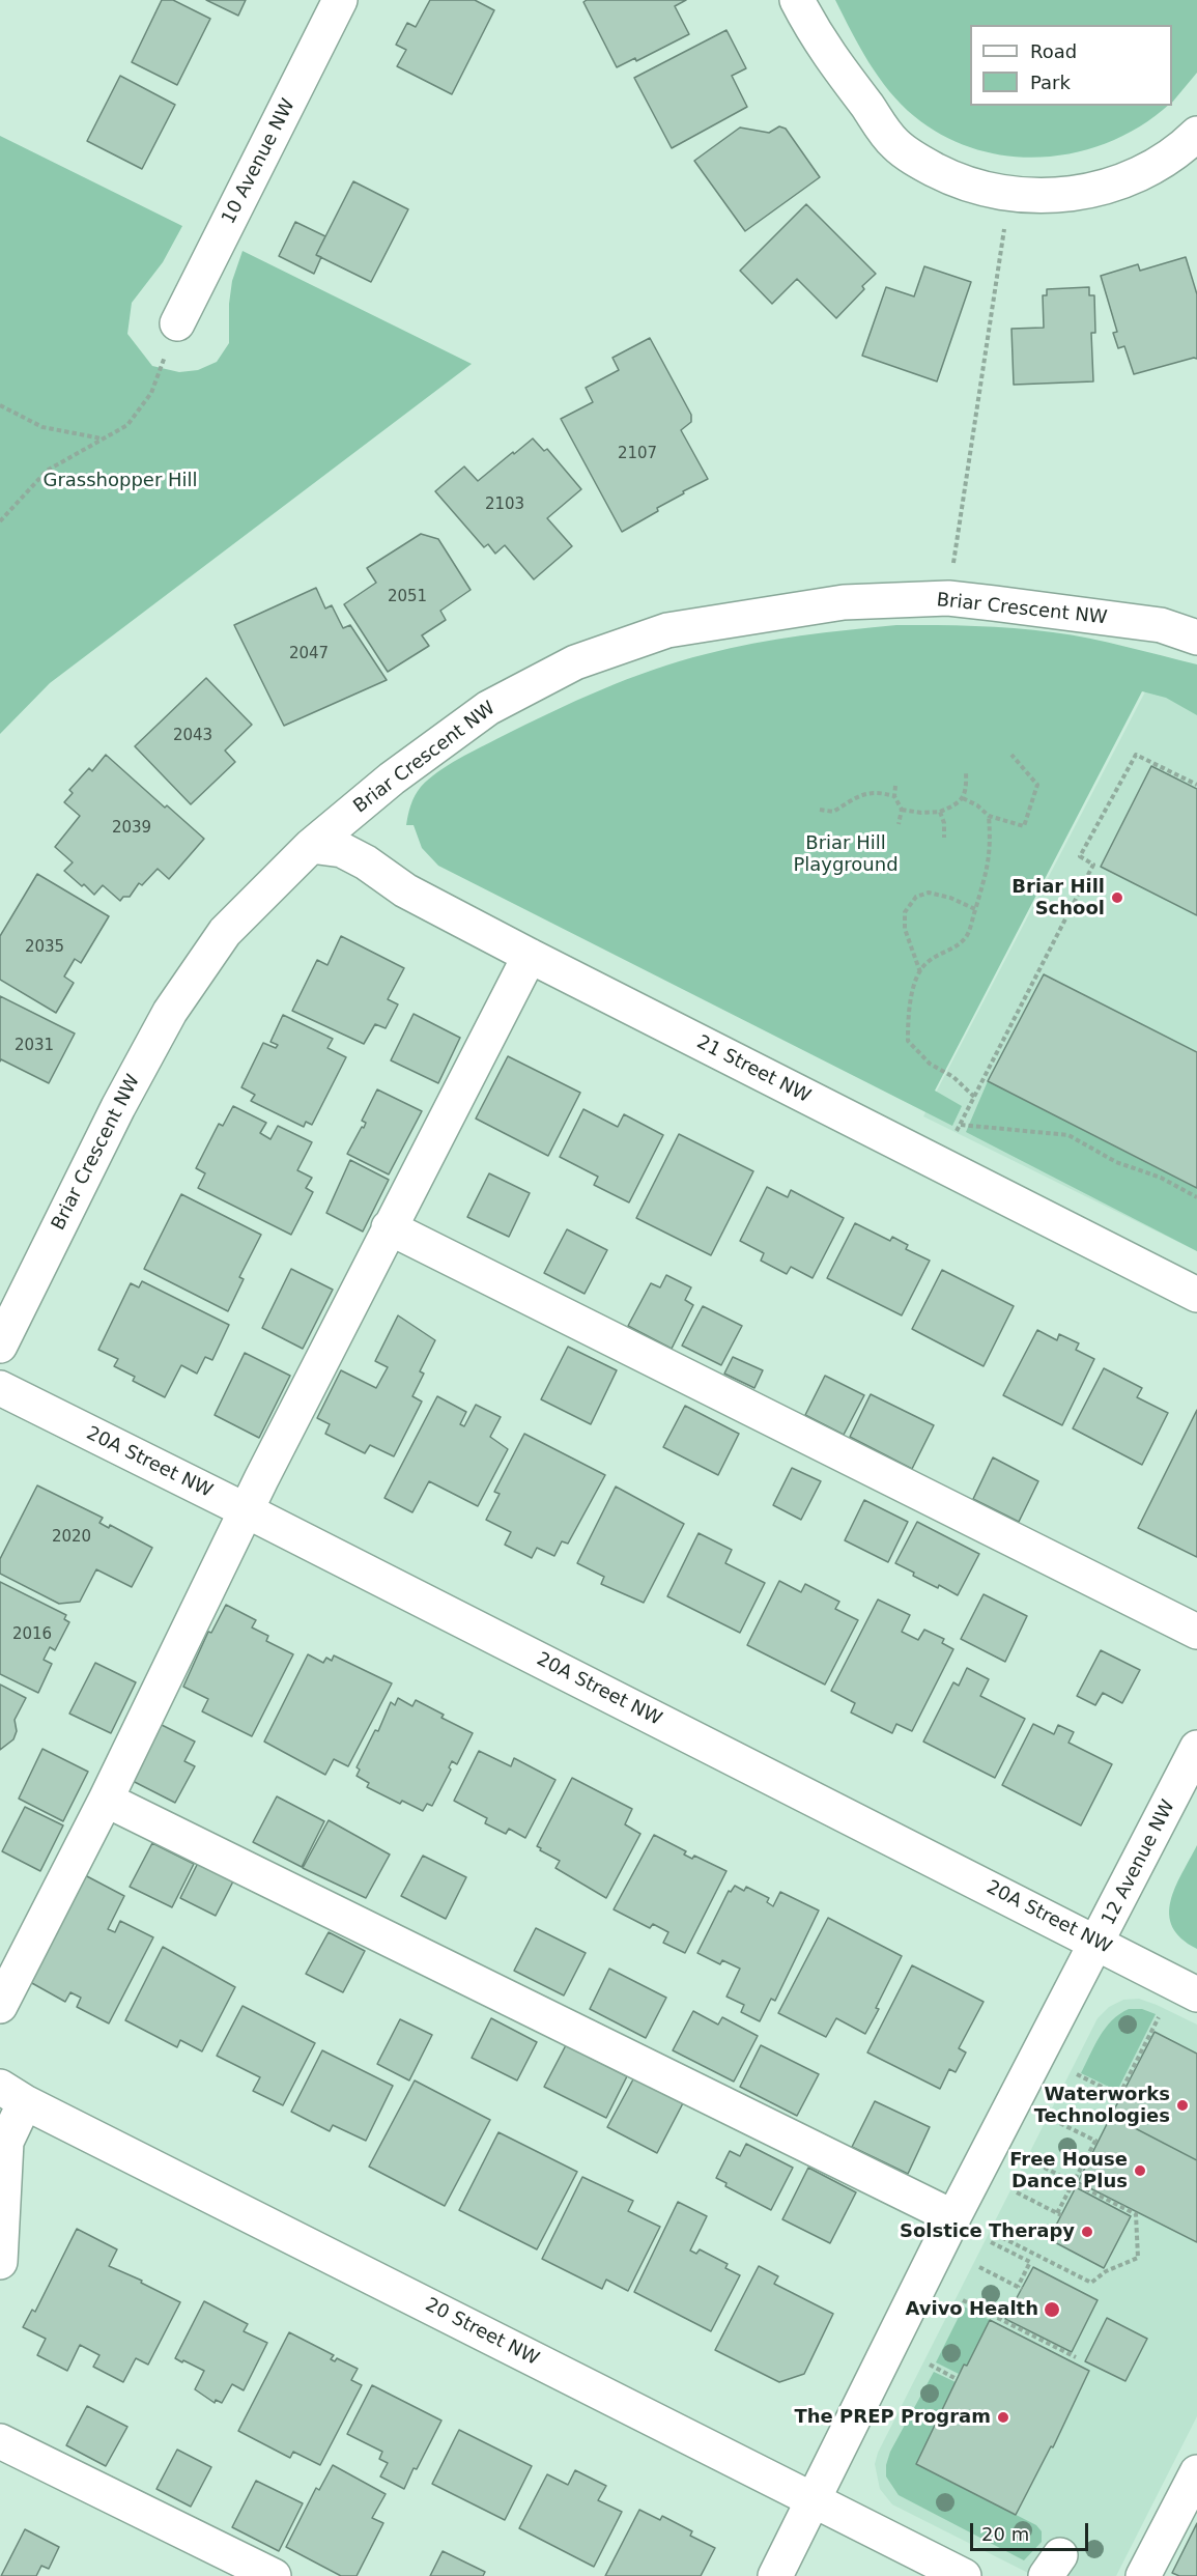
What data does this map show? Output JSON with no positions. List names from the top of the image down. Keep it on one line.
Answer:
{"streets":{"street":["10 Avenue NW","Briar Crescent NW","21 Street NW","20A Street NW","12 Avenue NW","20 Street NW"]},"crossings":[["Briar Crescent NW","21 Street NW"],["20A Street NW","12 Avenue NW"],["12 Avenue NW","20 Street NW"]],"parks":["Grasshopper Hill","Briar Hill Playground"],"places":["Briar Hill School","Waterworks Technologies","Free House Dance Plus","Solstice Therapy","Avivo Health","The PREP Program"],"house_numbers":["2107","2103","2051","2047","2043","2039","2035","2031","2020","2016"],"legend":["Road","Park"],"scale_bar":"20 m"}
